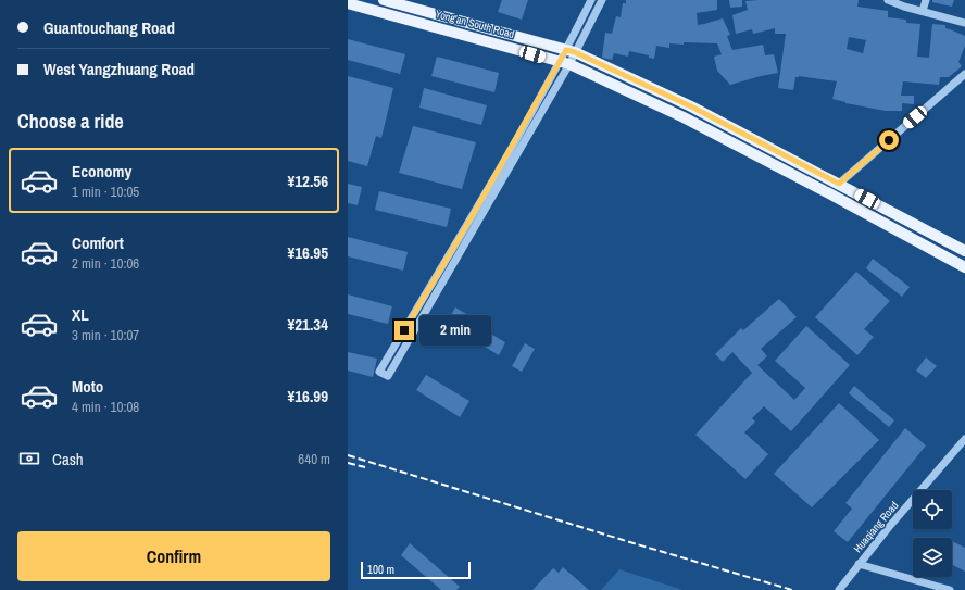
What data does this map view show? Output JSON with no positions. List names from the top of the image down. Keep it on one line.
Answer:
{"streets":{"main road":["Yong'an South Road"],"street":["Huaqiang Road"]},"scale_bar":"100 m","page":{"banner":["Guantouchang Road","West Yangzhuang Road"],"heading":"Choose a ride","list":[{"name":"Economy","note":"1 min · 10:05","value":"¥12.56"},{"name":"Comfort","note":"2 min · 10:06","value":"¥16.95"},{"name":"XL","note":"3 min · 10:07","value":"¥21.34"},{"name":"Moto","note":"4 min · 10:08","value":"¥16.99"}],"bubble":"2 min","pay":["Cash","640 m"],"buttons":"Confirm","scale":"100 m"}}
